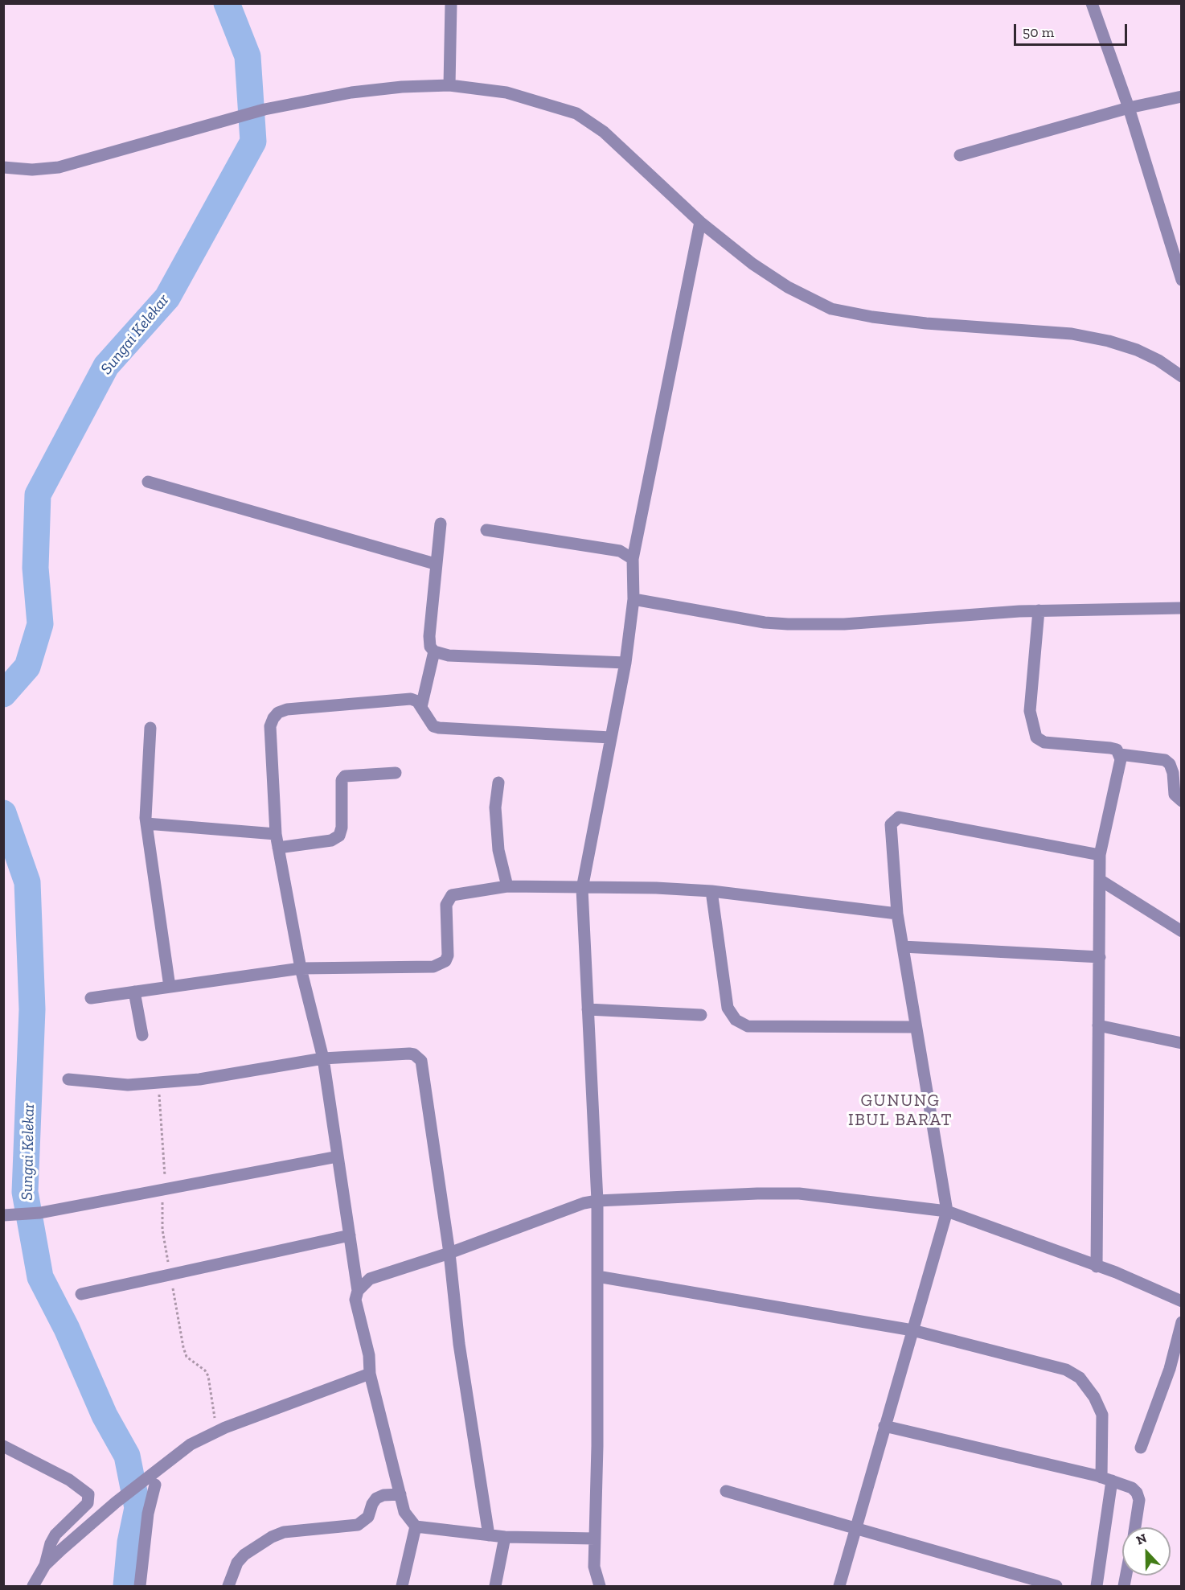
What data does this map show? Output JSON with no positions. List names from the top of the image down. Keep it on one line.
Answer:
{"districts":["GUNUNG IBUL BARAT"],"water":["Sungai Kelekar"],"scale_bar":"50 m","north":"top"}
